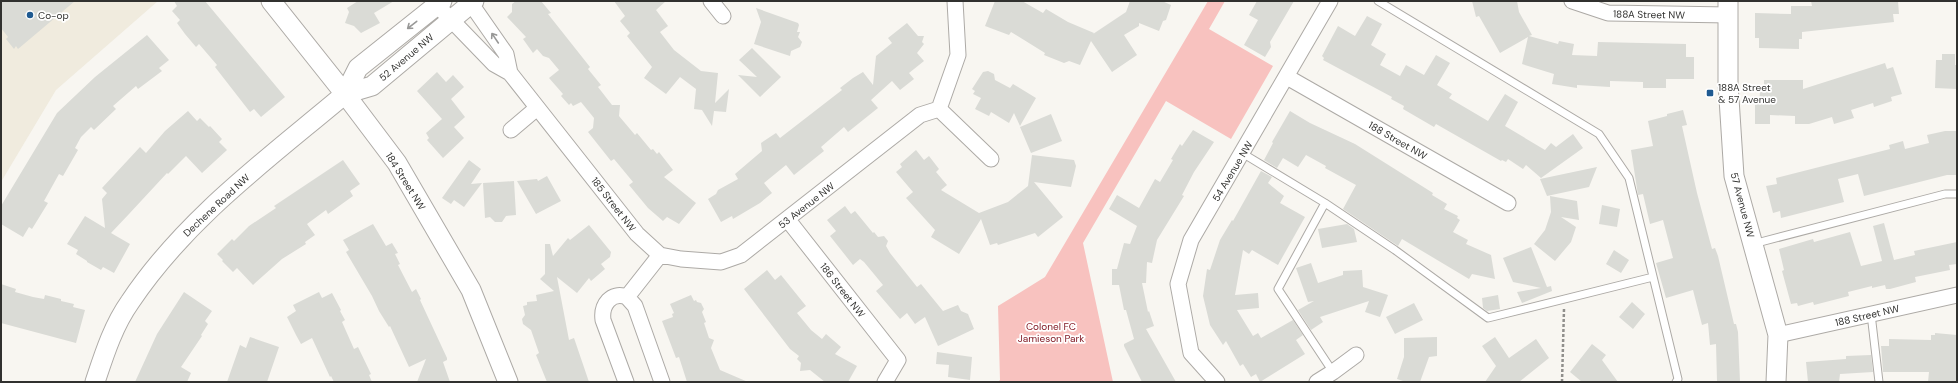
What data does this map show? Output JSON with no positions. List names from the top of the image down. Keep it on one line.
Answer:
{"streets":{"street":["188A Street NW","52 Avenue NW","188 Street NW","54 Avenue NW","184 Street NW","185 Street NW","Dechene Road NW","53 Avenue NW","57 Avenue NW","186 Street NW"]},"crossings":[["188A Street NW","57 Avenue NW"],["52 Avenue NW","184 Street NW"],["52 Avenue NW","185 Street NW"],["52 Avenue NW","Dechene Road NW"],["188 Street NW","54 Avenue NW"],["188 Street NW","57 Avenue NW"],["184 Street NW","Dechene Road NW"],["185 Street NW","53 Avenue NW"],["53 Avenue NW","186 Street NW"]],"parks":["Colonel FC Jamieson Park"],"places":{"other":["Co-op"],"transit":["188A Street & 57 Avenue"]}}
